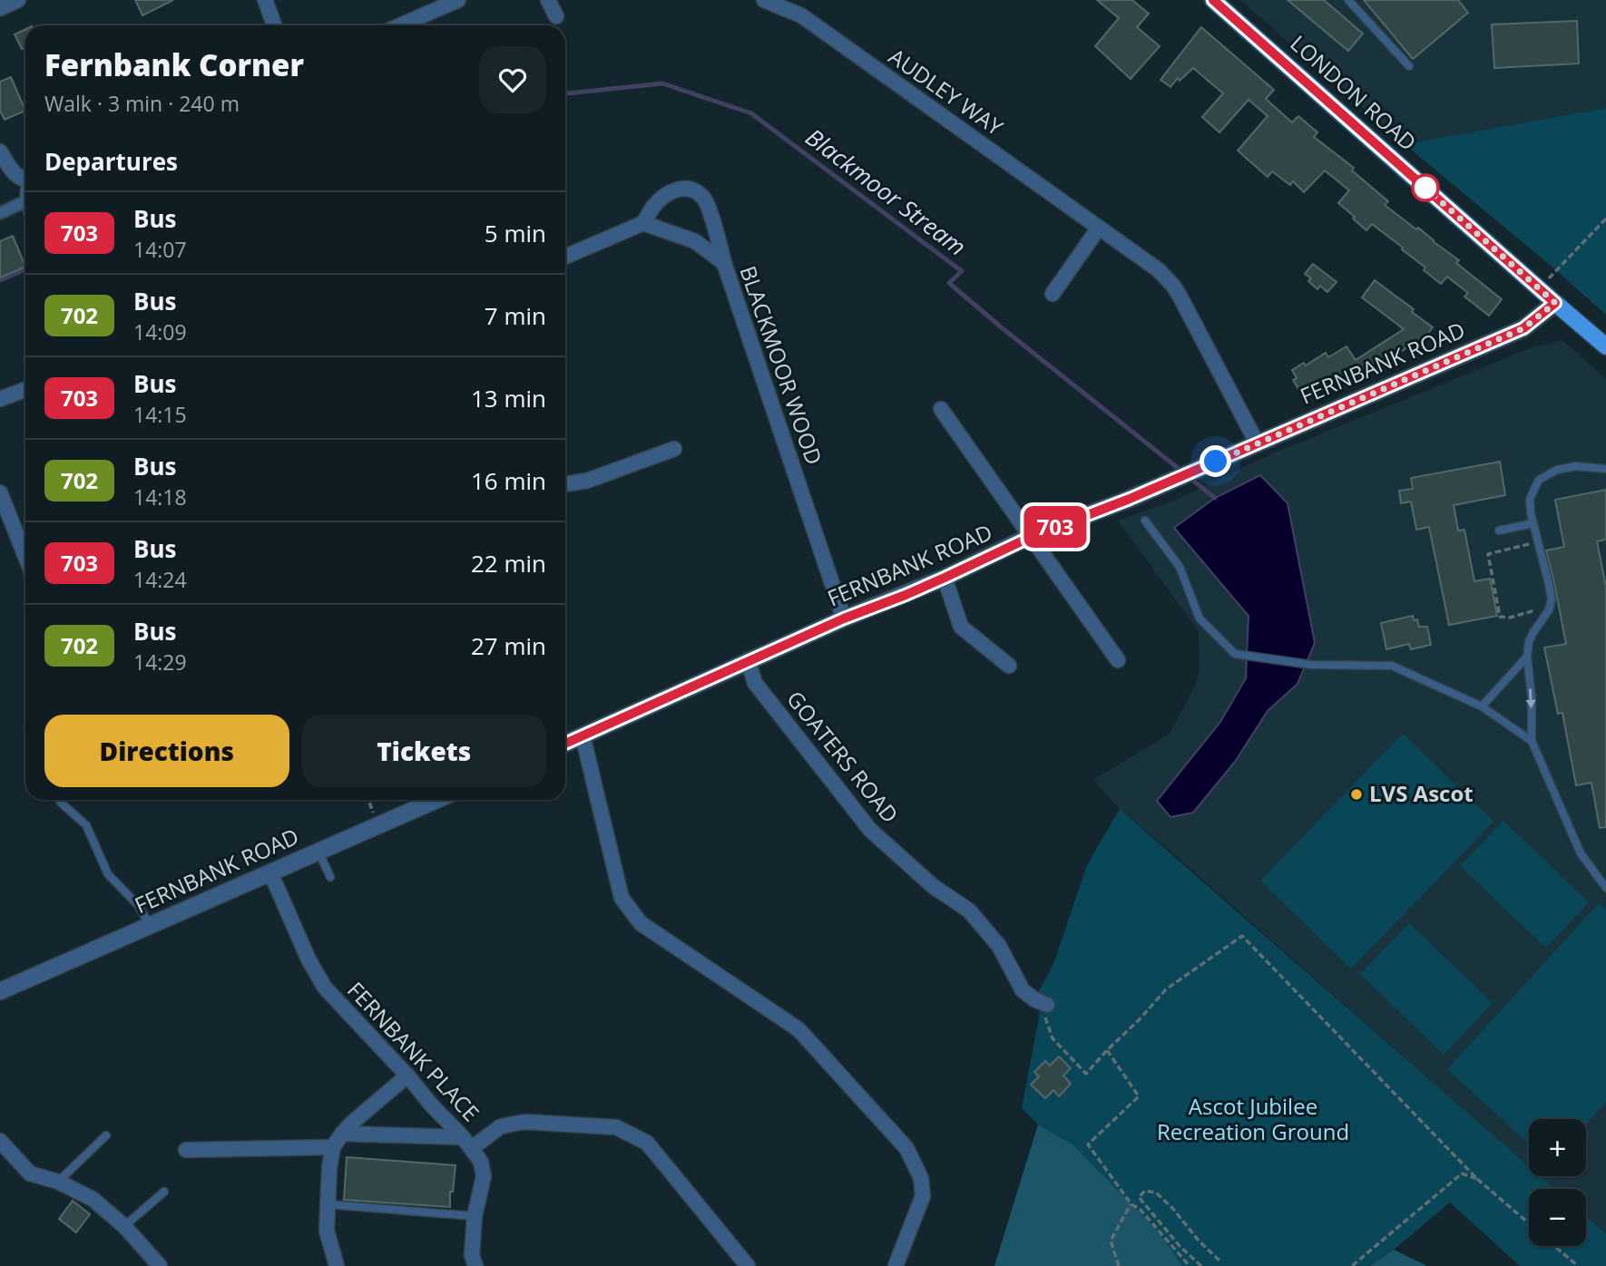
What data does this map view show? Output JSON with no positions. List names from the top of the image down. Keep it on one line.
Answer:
{"streets":{"main road":["LONDON ROAD"],"street":["AUDLEY WAY","FERNBANK ROAD","BLACKMOOR WOOD","GOATERS ROAD","FERNBANK PLACE"]},"crossings":[["AUDLEY WAY","FERNBANK ROAD"],["LONDON ROAD","FERNBANK ROAD"],["FERNBANK ROAD","BLACKMOOR WOOD"],["FERNBANK ROAD","GOATERS ROAD"],["FERNBANK ROAD","FERNBANK PLACE"]],"water":["Blackmoor Stream"],"parks":["Ascot Jubilee Recreation Ground"],"places":["LVS Ascot"],"lines":["bus line 703"],"page":{"on_map":"703","heading":[["Fernbank Corner","Walk · 3 min · 240 m"],"Departures"],"list":[{"mark":"703","name":"Bus","note":"14:07","value":"5 min"},{"mark":"702","name":"Bus","note":"14:09","value":"7 min"},{"mark":"703","name":"Bus","note":"14:15","value":"13 min"},{"mark":"702","name":"Bus","note":"14:18","value":"16 min"},{"mark":"703","name":"Bus","note":"14:24","value":"22 min"},{"mark":"702","name":"Bus","note":"14:29","value":"27 min"}],"buttons":["Directions","Tickets"],"map_buttons":["+","−"]}}
